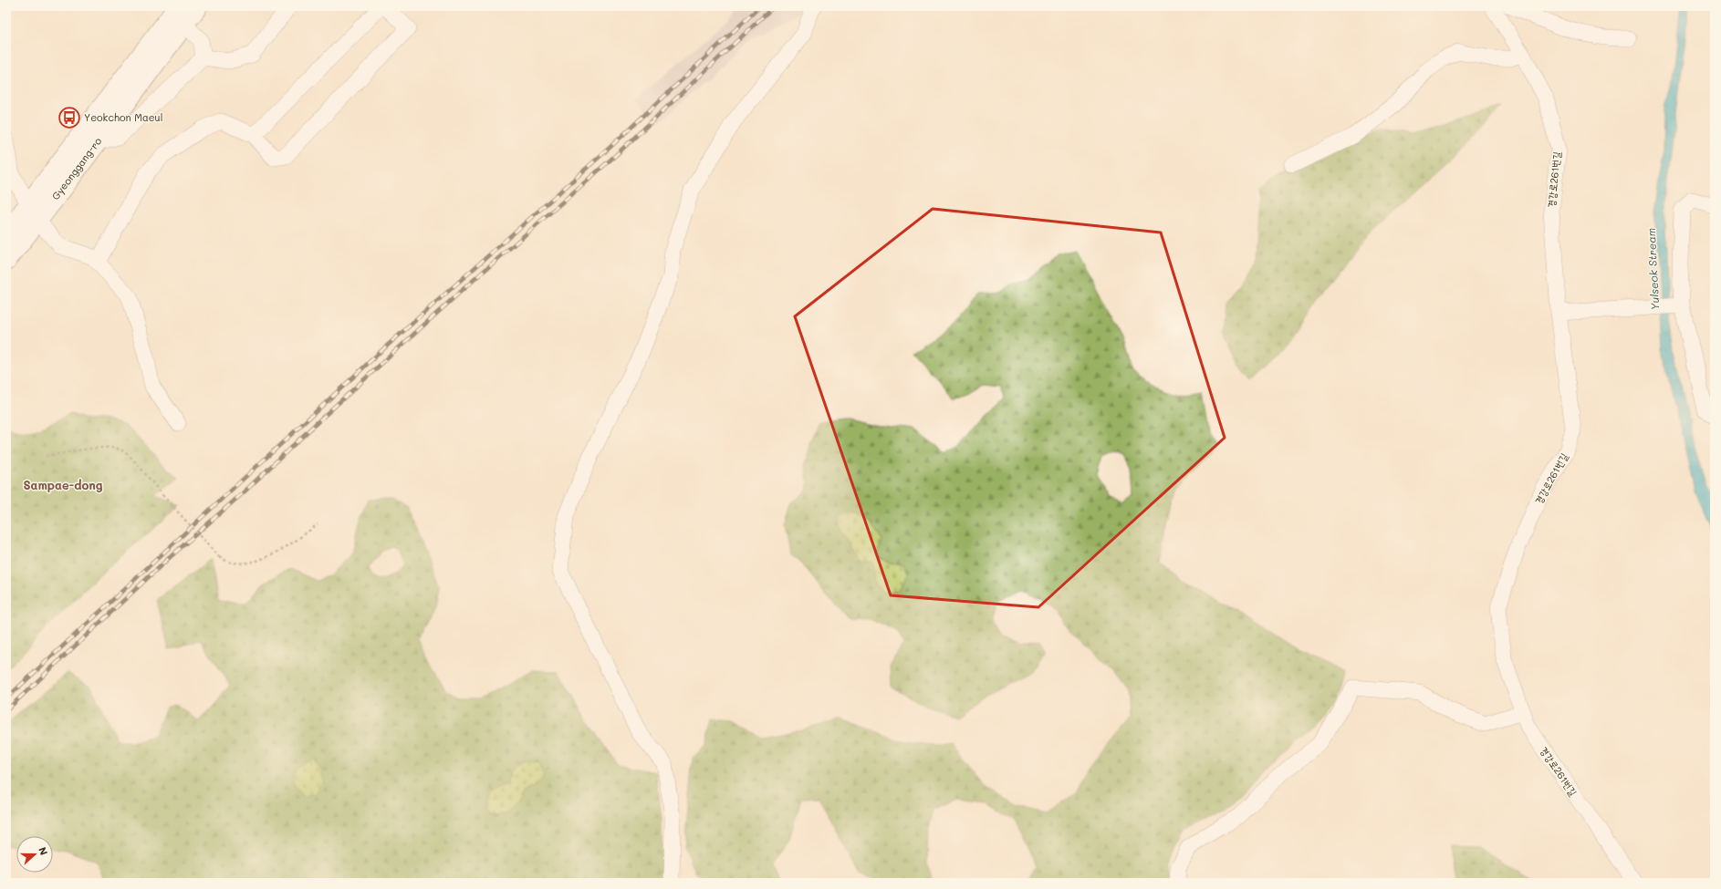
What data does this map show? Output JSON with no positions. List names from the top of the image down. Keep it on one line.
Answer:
{"streets":{"main road":["Gyeonggang-ro"],"street":["경강로261번길"]},"districts":["Sampae-dong"],"water":["Yulseok Stream"],"places":{"bus stop":["Yeokchon Maeul"]},"north":"right"}
